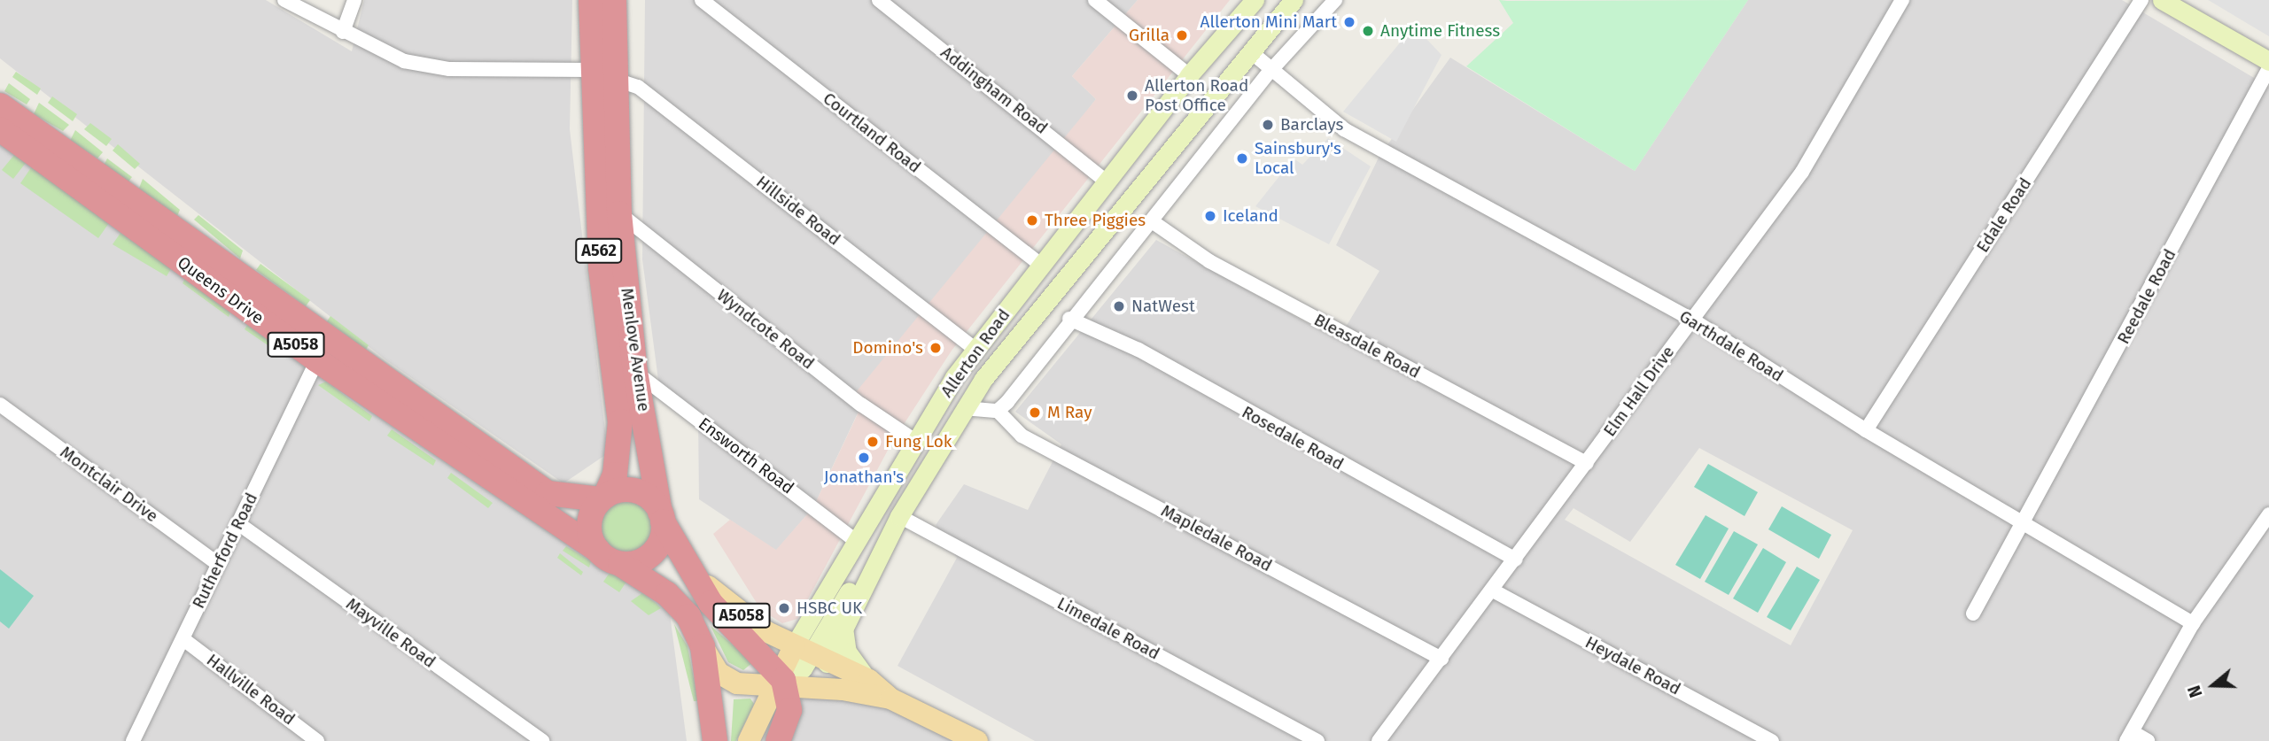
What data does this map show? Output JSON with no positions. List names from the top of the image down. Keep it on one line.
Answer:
{"streets":{"highway":["A562","Queens Drive","A5058","Menlove Avenue"],"main road":["Allerton Road"],"street":["Addingham Road","Courtland Road","Hillside Road","Edale Road","Reedale Road","Wyndcote Road","Bleasdale Road","Garthdale Road","Elm Hall Drive","Rosedale Road","Ensworth Road","Montclair Drive","Mapledale Road","Rutherford Road","Limedale Road","Mayville Road","Heydale Road","Hallville Road"]},"crossings":[["Addingham Road","Allerton Road"],["Courtland Road","Allerton Road"],["Hillside Road","Menlove Avenue"],["Hillside Road","Allerton Road"],["Edale Road","Garthdale Road"],["A562","Queens Drive"],["A562","A5058"],["A562","Menlove Avenue"],["A562","Allerton Road"],["Queens Drive","Menlove Avenue"],["Queens Drive","Rutherford Road"],["Reedale Road","Garthdale Road"],["Wyndcote Road","Menlove Avenue"],["Wyndcote Road","Allerton Road"],["A5058","Allerton Road"],["Bleasdale Road","Elm Hall Drive"],["Garthdale Road","Allerton Road"],["Garthdale Road","Elm Hall Drive"],["Menlove Avenue","Ensworth Road"],["Allerton Road","Ensworth Road"],["Allerton Road","Mapledale Road"],["Allerton Road","Limedale Road"],["Elm Hall Drive","Rosedale Road"],["Elm Hall Drive","Mapledale Road"],["Elm Hall Drive","Heydale Road"],["Montclair Drive","Rutherford Road"],["Rutherford Road","Mayville Road"],["Rutherford Road","Hallville Road"]],"places":["Allerton Mini Mart","Anytime Fitness","Grilla","Allerton Road Post Office","Barclays","Sainsbury's Local","Iceland","Three Piggies","NatWest","Domino's","M Ray","Fung Lok","Jonathan's","HSBC UK"],"north":"left"}
